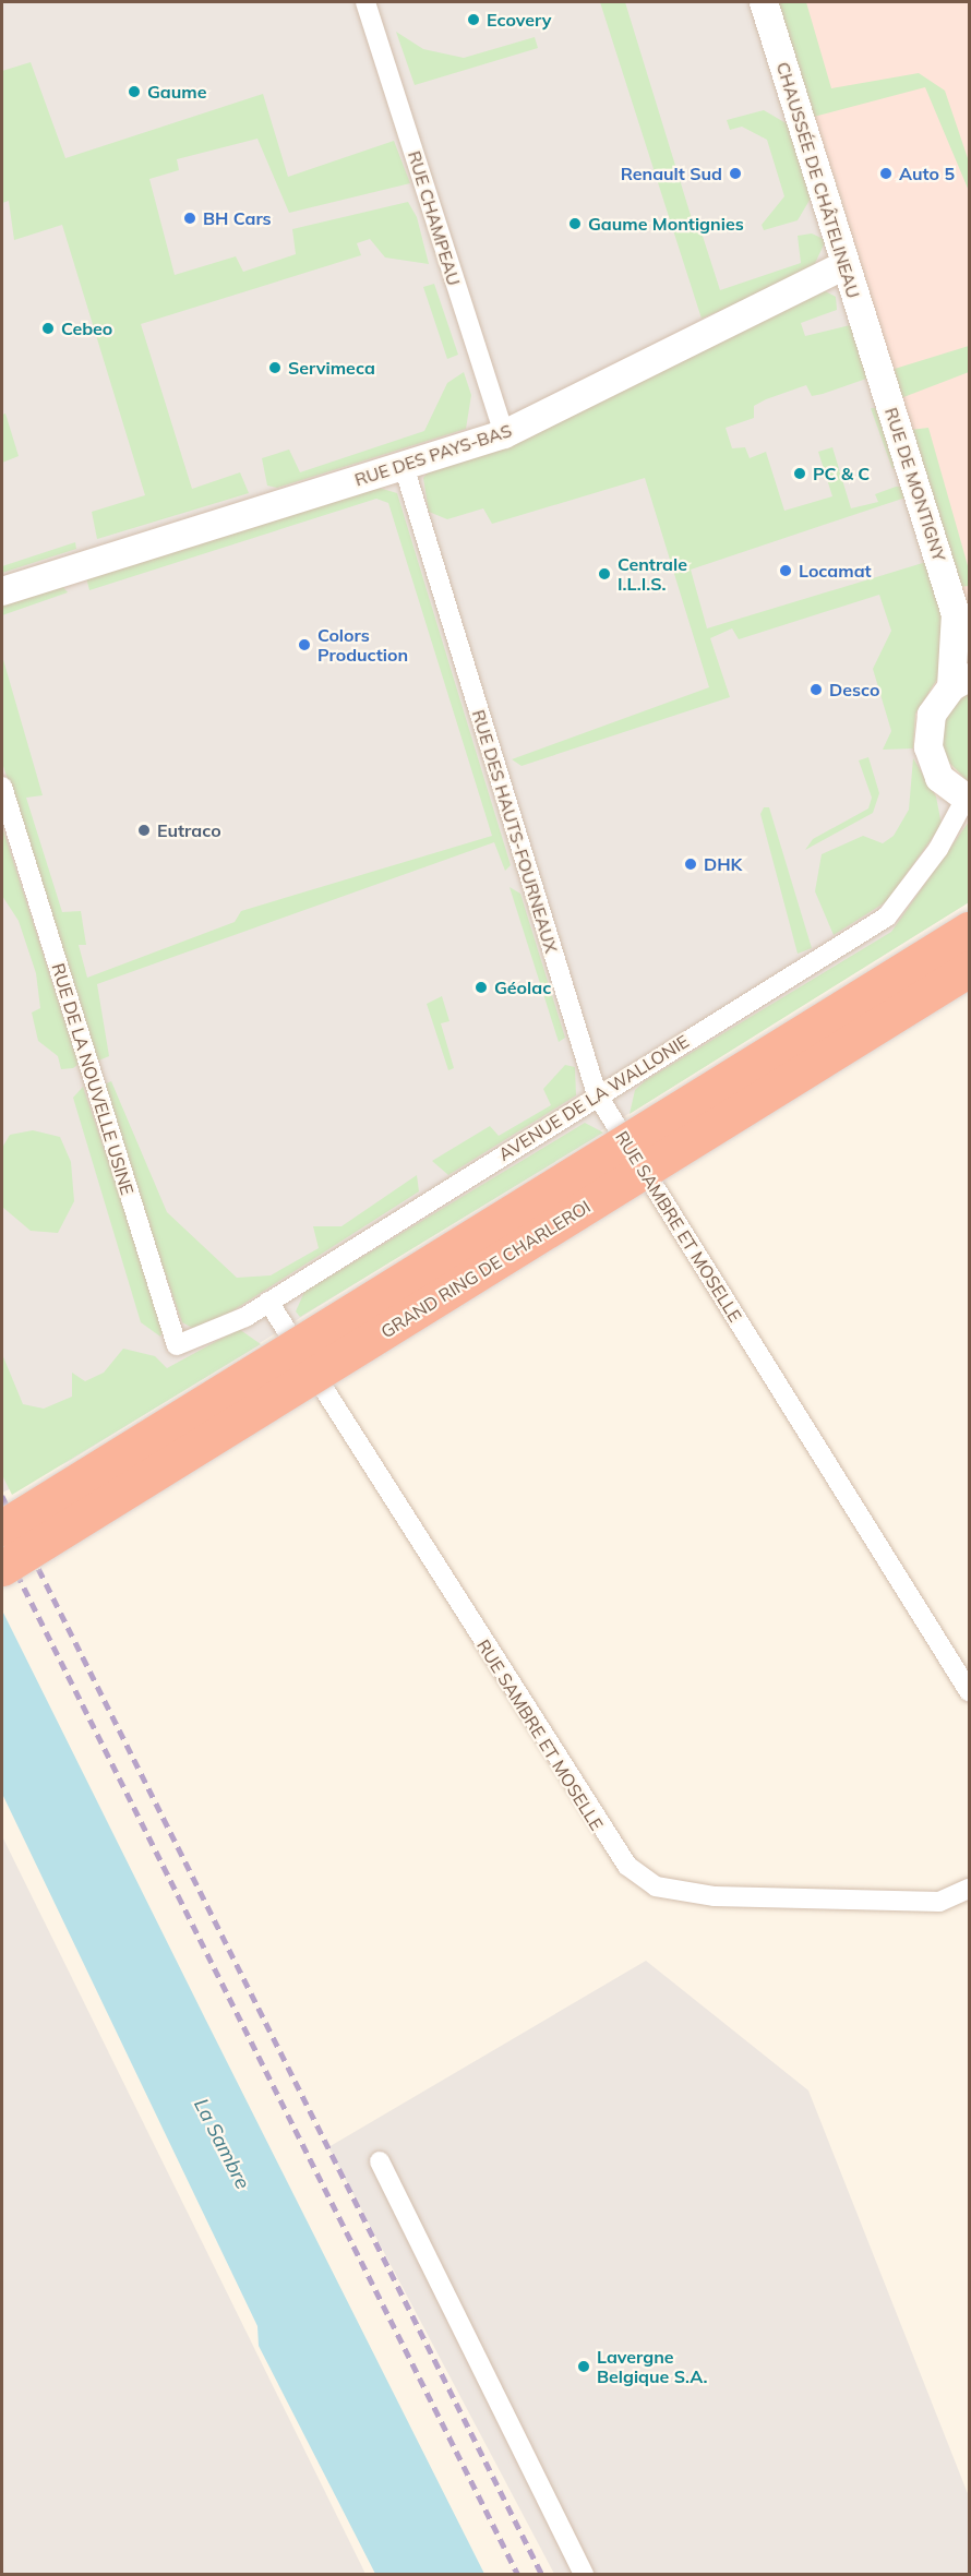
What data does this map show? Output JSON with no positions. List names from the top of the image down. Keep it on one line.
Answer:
{"streets":{"highway":["GRAND RING DE CHARLEROI"],"street":["CHAUSSÉE DE CHÂTELINEAU","RUE CHAMPEAU","RUE DES PAYS-BAS","RUE DE MONTIGNY","RUE DES HAUTS-FOURNEAUX","RUE DE LA NOUVELLE USINE","AVENUE DE LA WALLONIE","RUE SAMBRE ET MOSELLE"]},"crossings":[["CHAUSSÉE DE CHÂTELINEAU","RUE DES PAYS-BAS"],["CHAUSSÉE DE CHÂTELINEAU","RUE DE MONTIGNY"],["RUE CHAMPEAU","RUE DES PAYS-BAS"],["RUE DES PAYS-BAS","RUE DES HAUTS-FOURNEAUX"],["RUE DES HAUTS-FOURNEAUX","AVENUE DE LA WALLONIE"],["RUE DES HAUTS-FOURNEAUX","RUE SAMBRE ET MOSELLE"],["RUE DE LA NOUVELLE USINE","AVENUE DE LA WALLONIE"],["AVENUE DE LA WALLONIE","RUE SAMBRE ET MOSELLE"]],"water":["La Sambre"],"places":["Ecovery","Gaume","Renault Sud","Auto 5","BH Cars","Gaume Montignies","Cebeo","Servimeca","PC & C","Locamat","Centrale I.L.I.S.","Colors Production","Desco","Eutraco","DHK","Géolac","Lavergne Belgique S.A."]}
